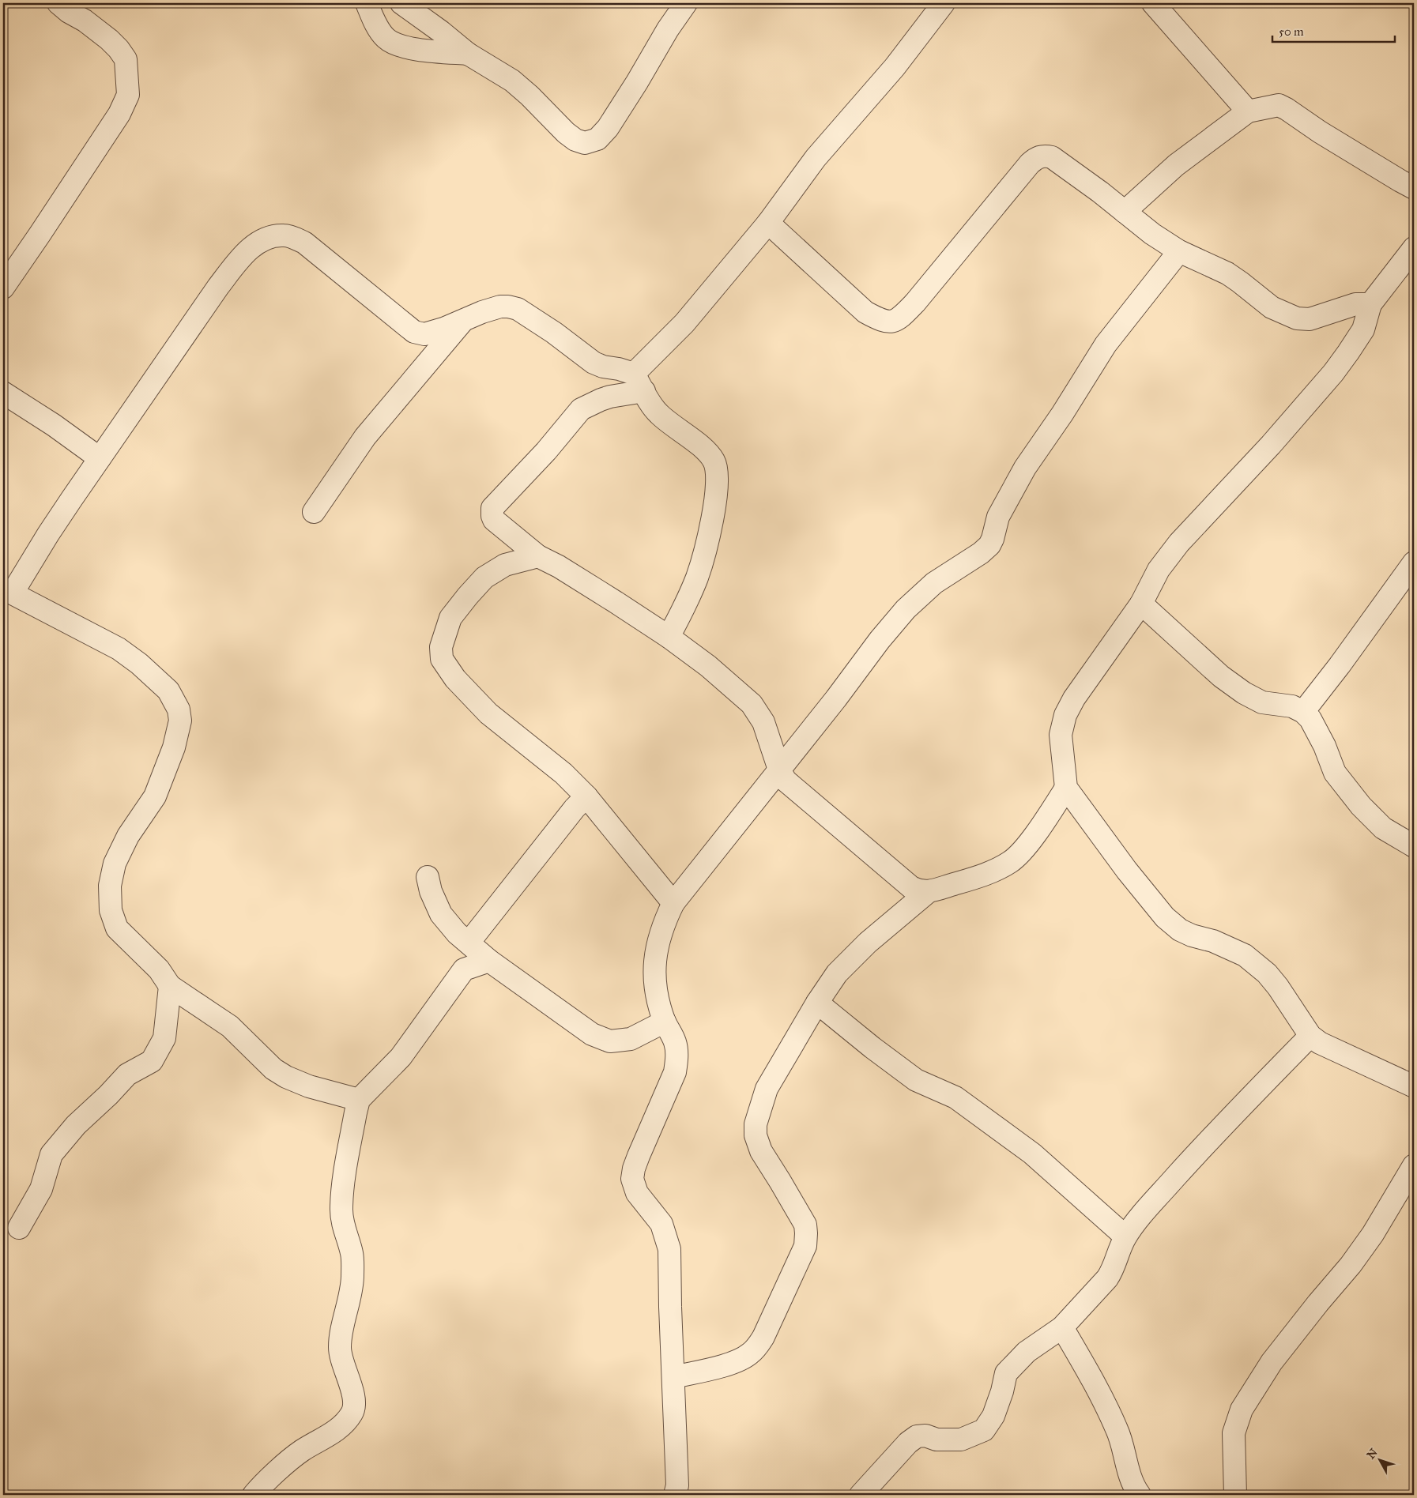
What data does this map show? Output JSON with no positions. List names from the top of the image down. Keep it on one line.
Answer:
{"scale_bar":"50 m","north":"top left"}
